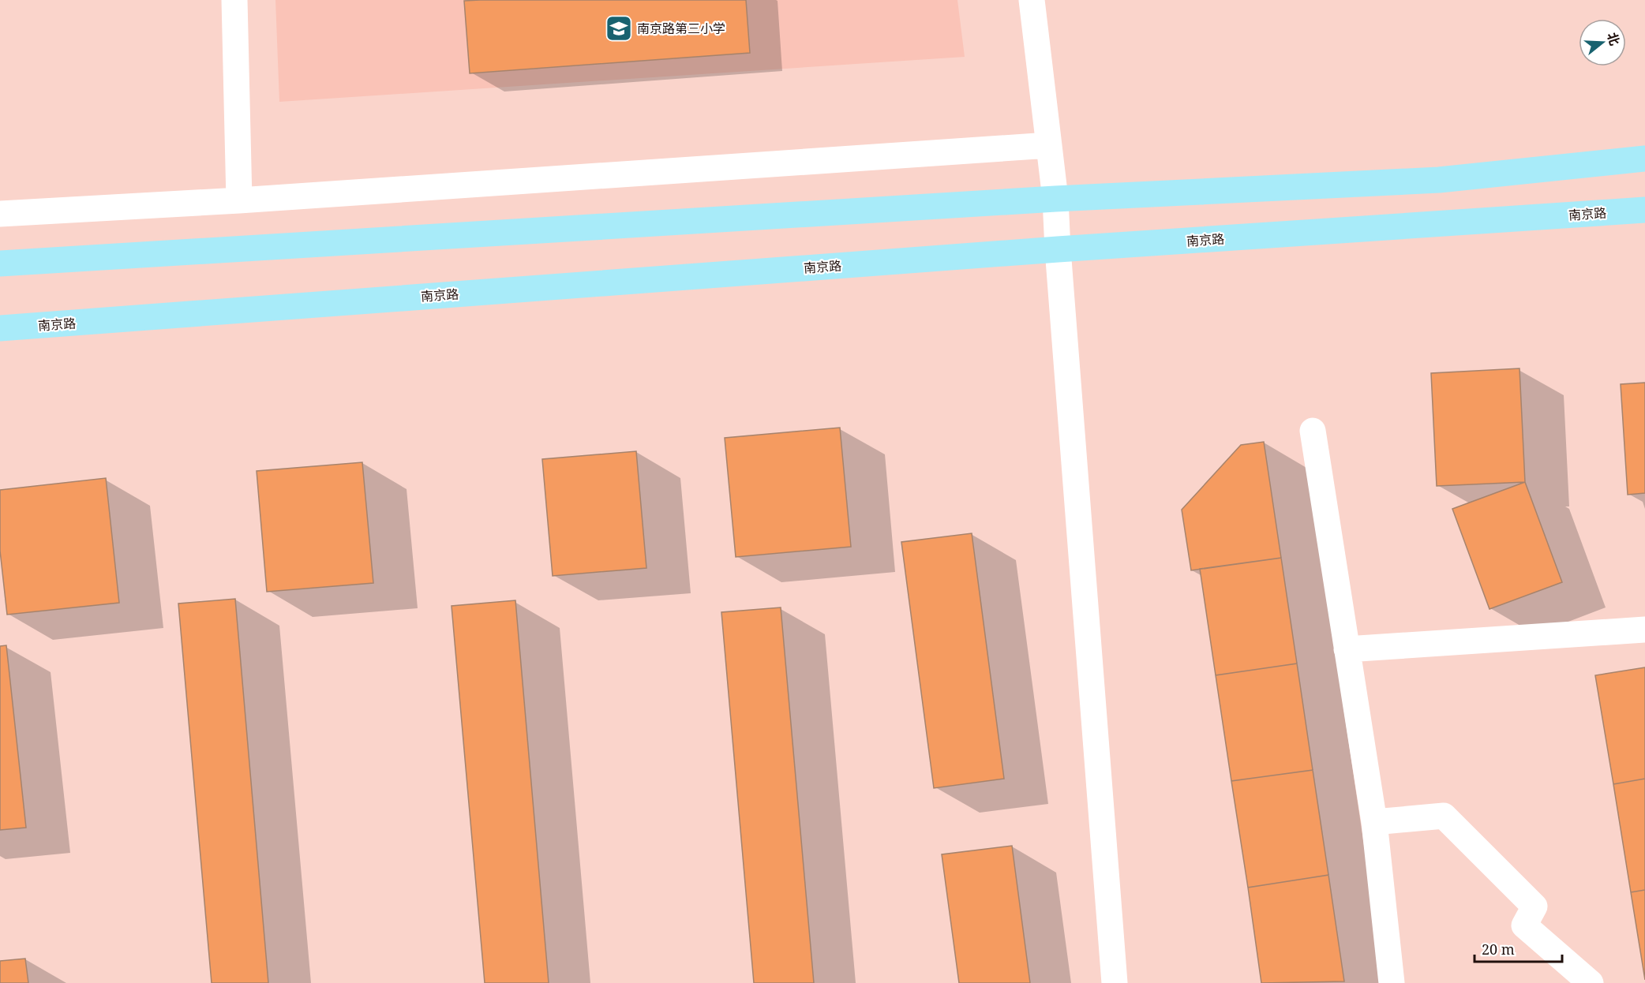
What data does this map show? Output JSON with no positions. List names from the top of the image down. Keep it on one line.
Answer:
{"streets":{"main road":["南京路"]},"places":{"school or university":["南京路第三小学"]},"scale_bar":"20 m","north":"right"}
